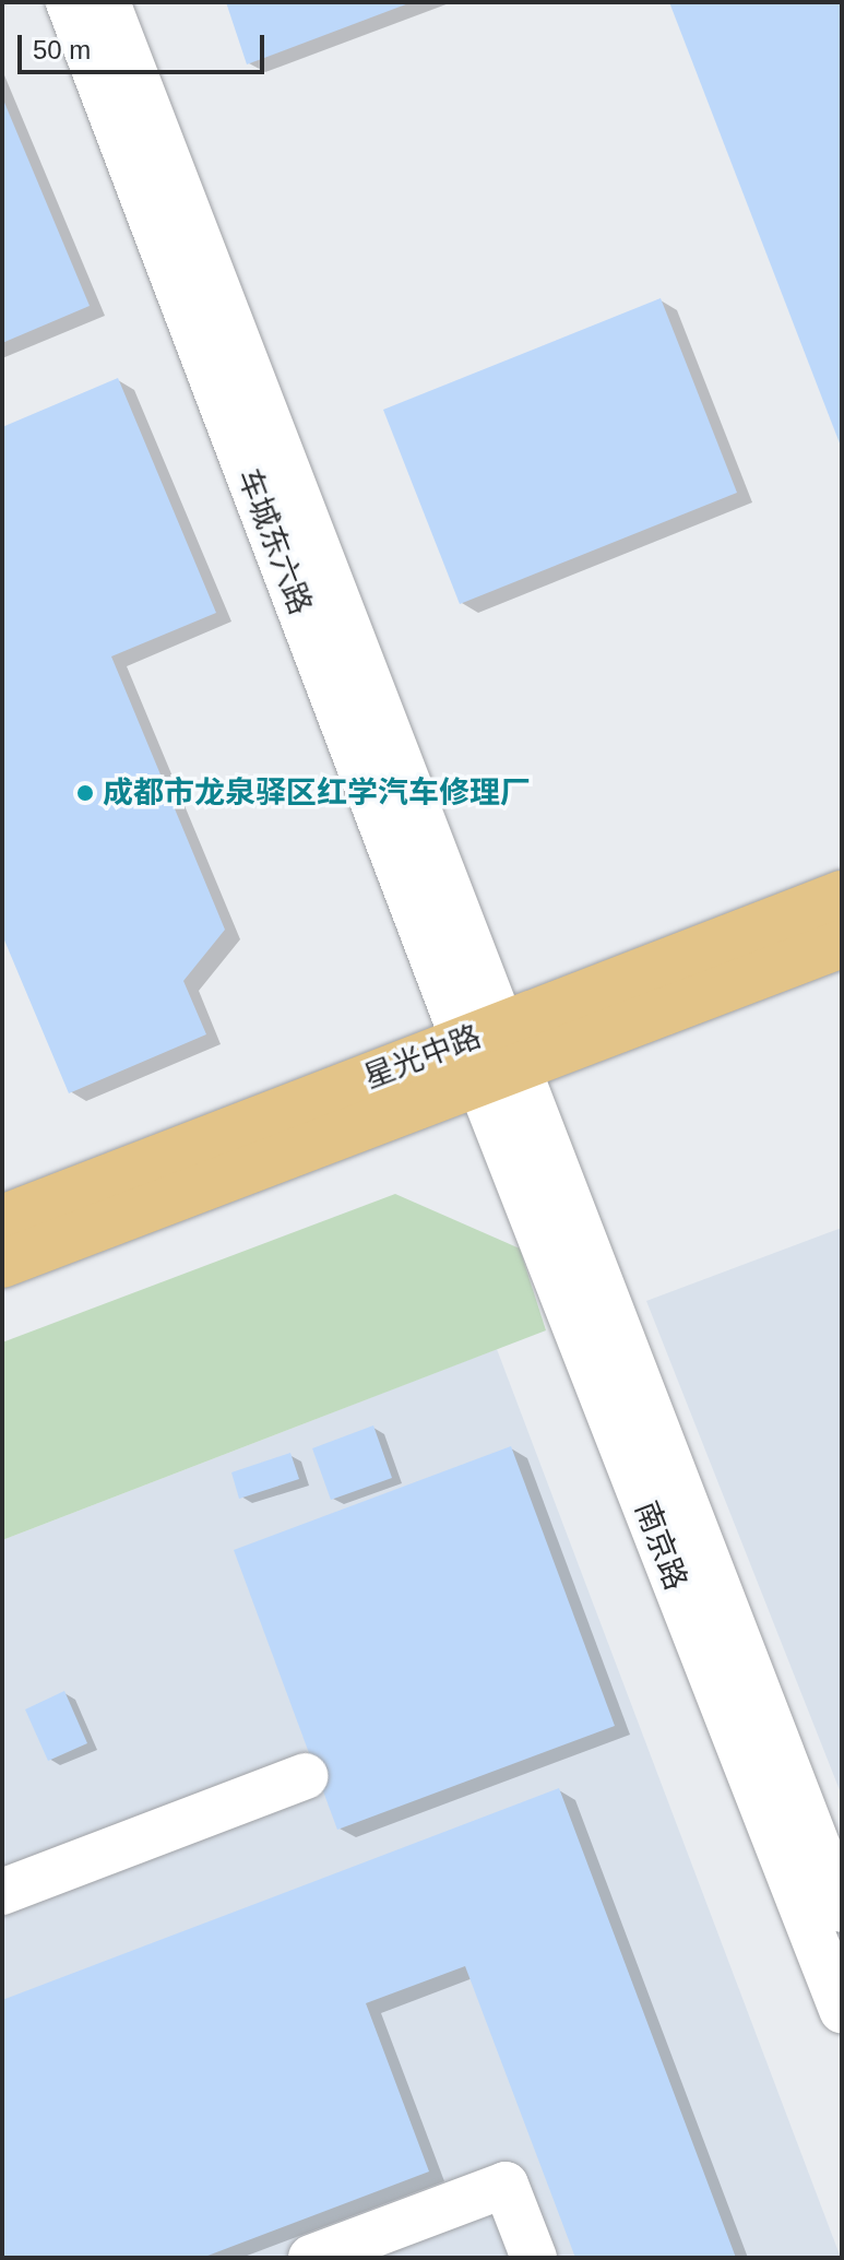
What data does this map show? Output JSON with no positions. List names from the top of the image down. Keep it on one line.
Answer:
{"streets":{"main road":["星光中路"],"street":["车城东六路","南京路"]},"crossings":[["车城东六路","星光中路"],["车城东六路","南京路"],["星光中路","南京路"]],"places":["成都市龙泉驿区红学汽车修理厂"],"scale_bar":"50 m"}
